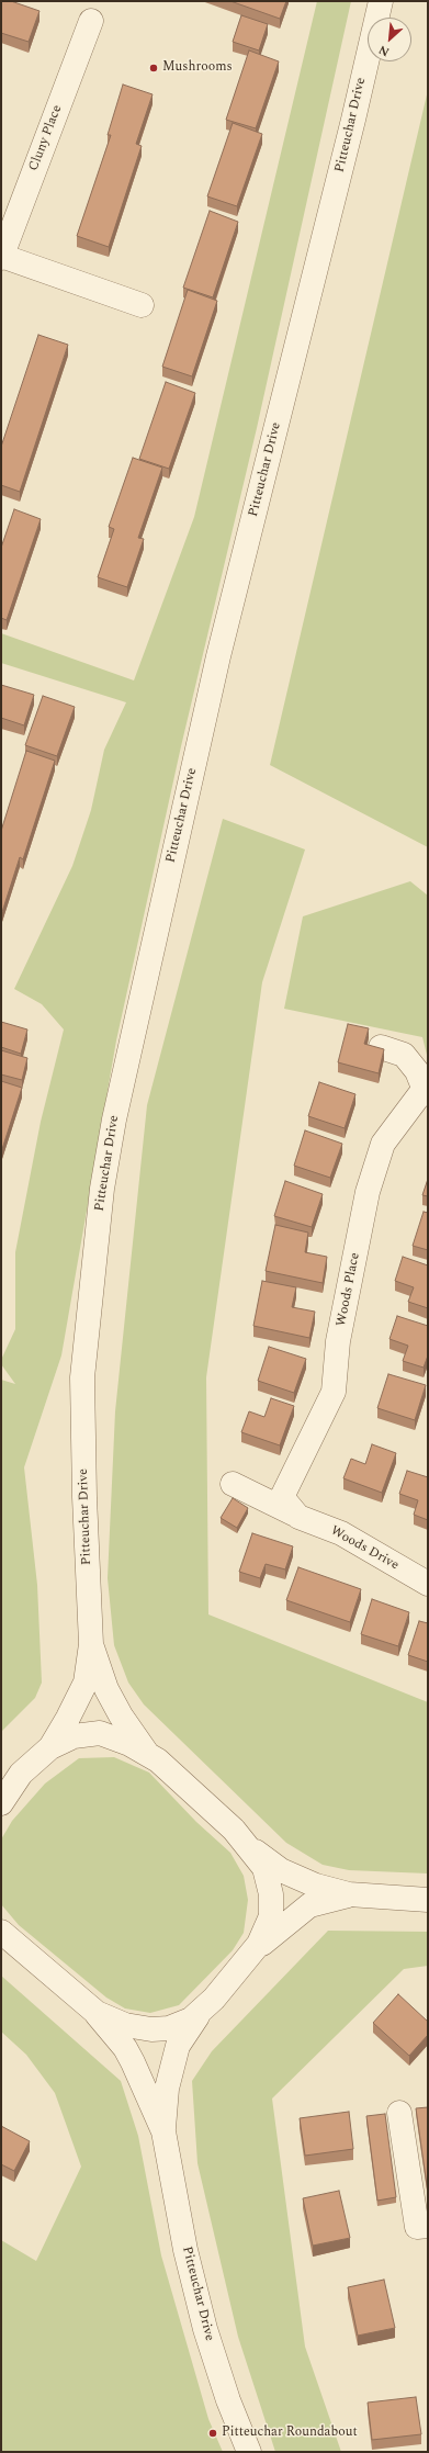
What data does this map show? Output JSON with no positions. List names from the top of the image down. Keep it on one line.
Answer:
{"streets":{"street":["Pitteuchar Drive","Cluny Place","Woods Place","Woods Drive"]},"crossings":[["Woods Place","Woods Drive"]],"places":["Mushrooms","Pitteuchar Roundabout"],"north":"bottom left"}
